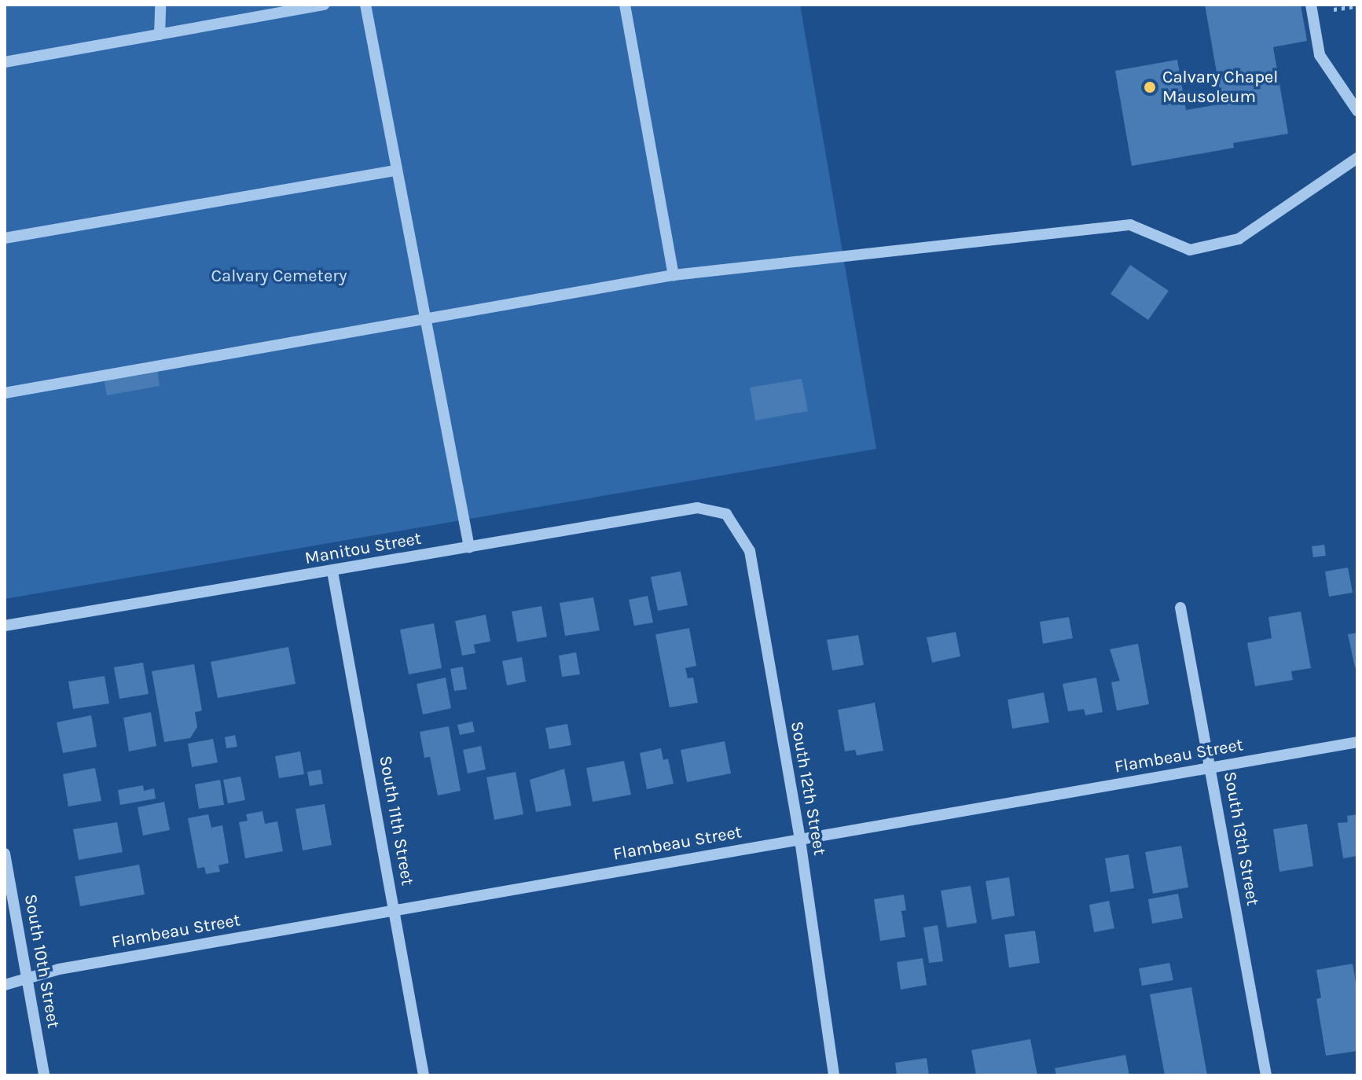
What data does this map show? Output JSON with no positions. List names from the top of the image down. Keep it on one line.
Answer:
{"streets":{"street":["Manitou Street","Flambeau Street","South 12th Street","South 11th Street","South 13th Street","South 10th Street"]},"crossings":[["Manitou Street","South 12th Street"],["Manitou Street","South 11th Street"],["Flambeau Street","South 12th Street"],["Flambeau Street","South 11th Street"],["Flambeau Street","South 13th Street"],["Flambeau Street","South 10th Street"]],"parks":["Calvary Cemetery"],"places":["Calvary Chapel Mausoleum"]}
